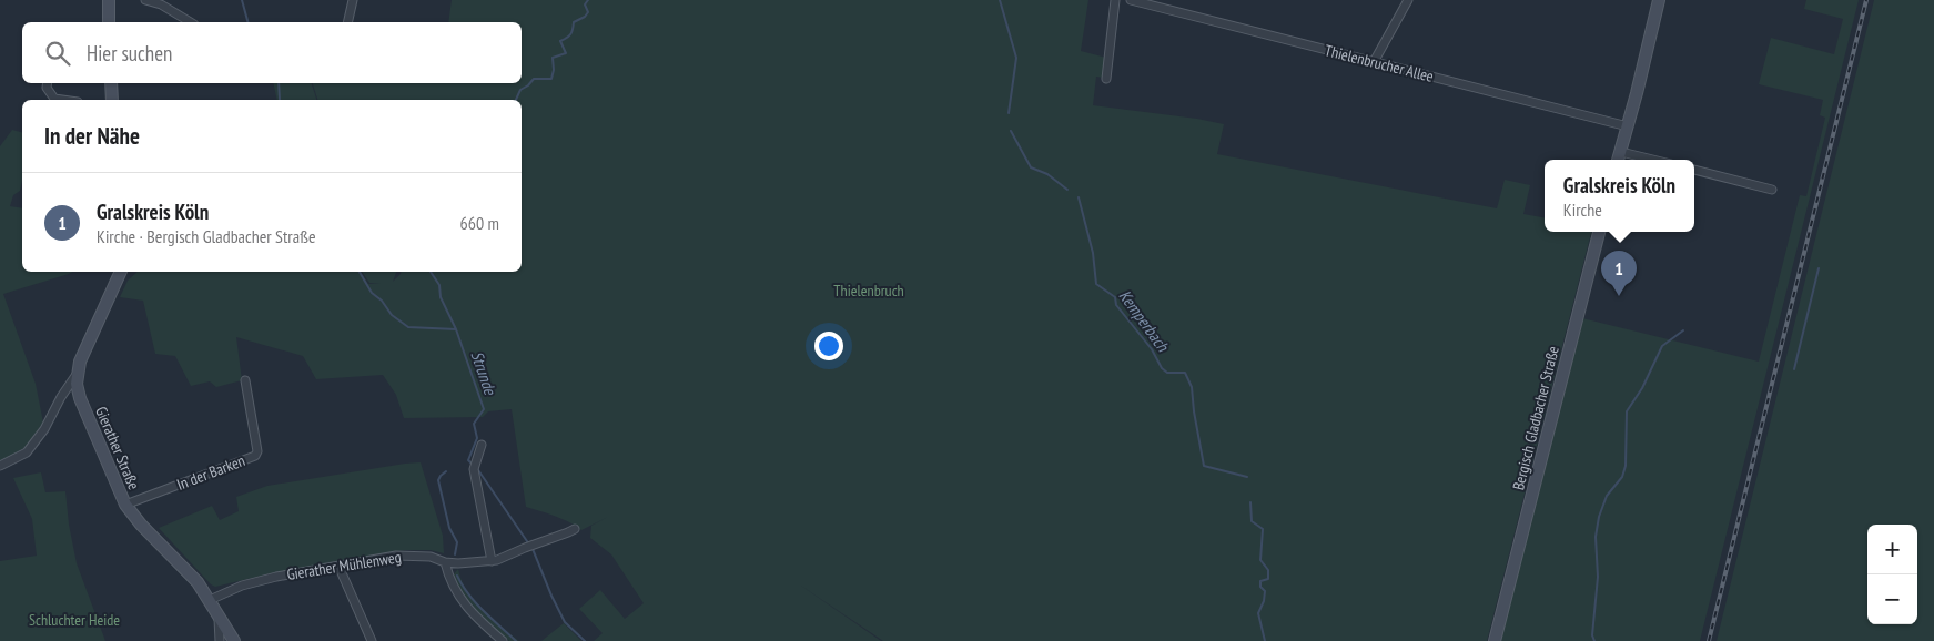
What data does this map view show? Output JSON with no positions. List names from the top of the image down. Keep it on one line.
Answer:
{"streets":{"main road":["Bergisch Gladbacher Straße","Gierather Straße"],"street":["Thielenbrucher Allee","In der Barken","Gierather Mühlenweg"]},"crossings":[["Gierather Straße","In der Barken"],["Gierather Straße","Gierather Mühlenweg"]],"water":["Kemperbach","Strunde"],"parks":["Thielenbruch","Schluchter Heide"],"page":{"search":"Hier suchen","heading":"In der Nähe","popup":["Gralskreis Köln","Kirche"],"list":[{"mark":"1","name":"Gralskreis Köln","note":"Kirche · Bergisch Gladbacher Straße","value":"660 m"}],"pins":"1","map_buttons":["+","−"]}}
